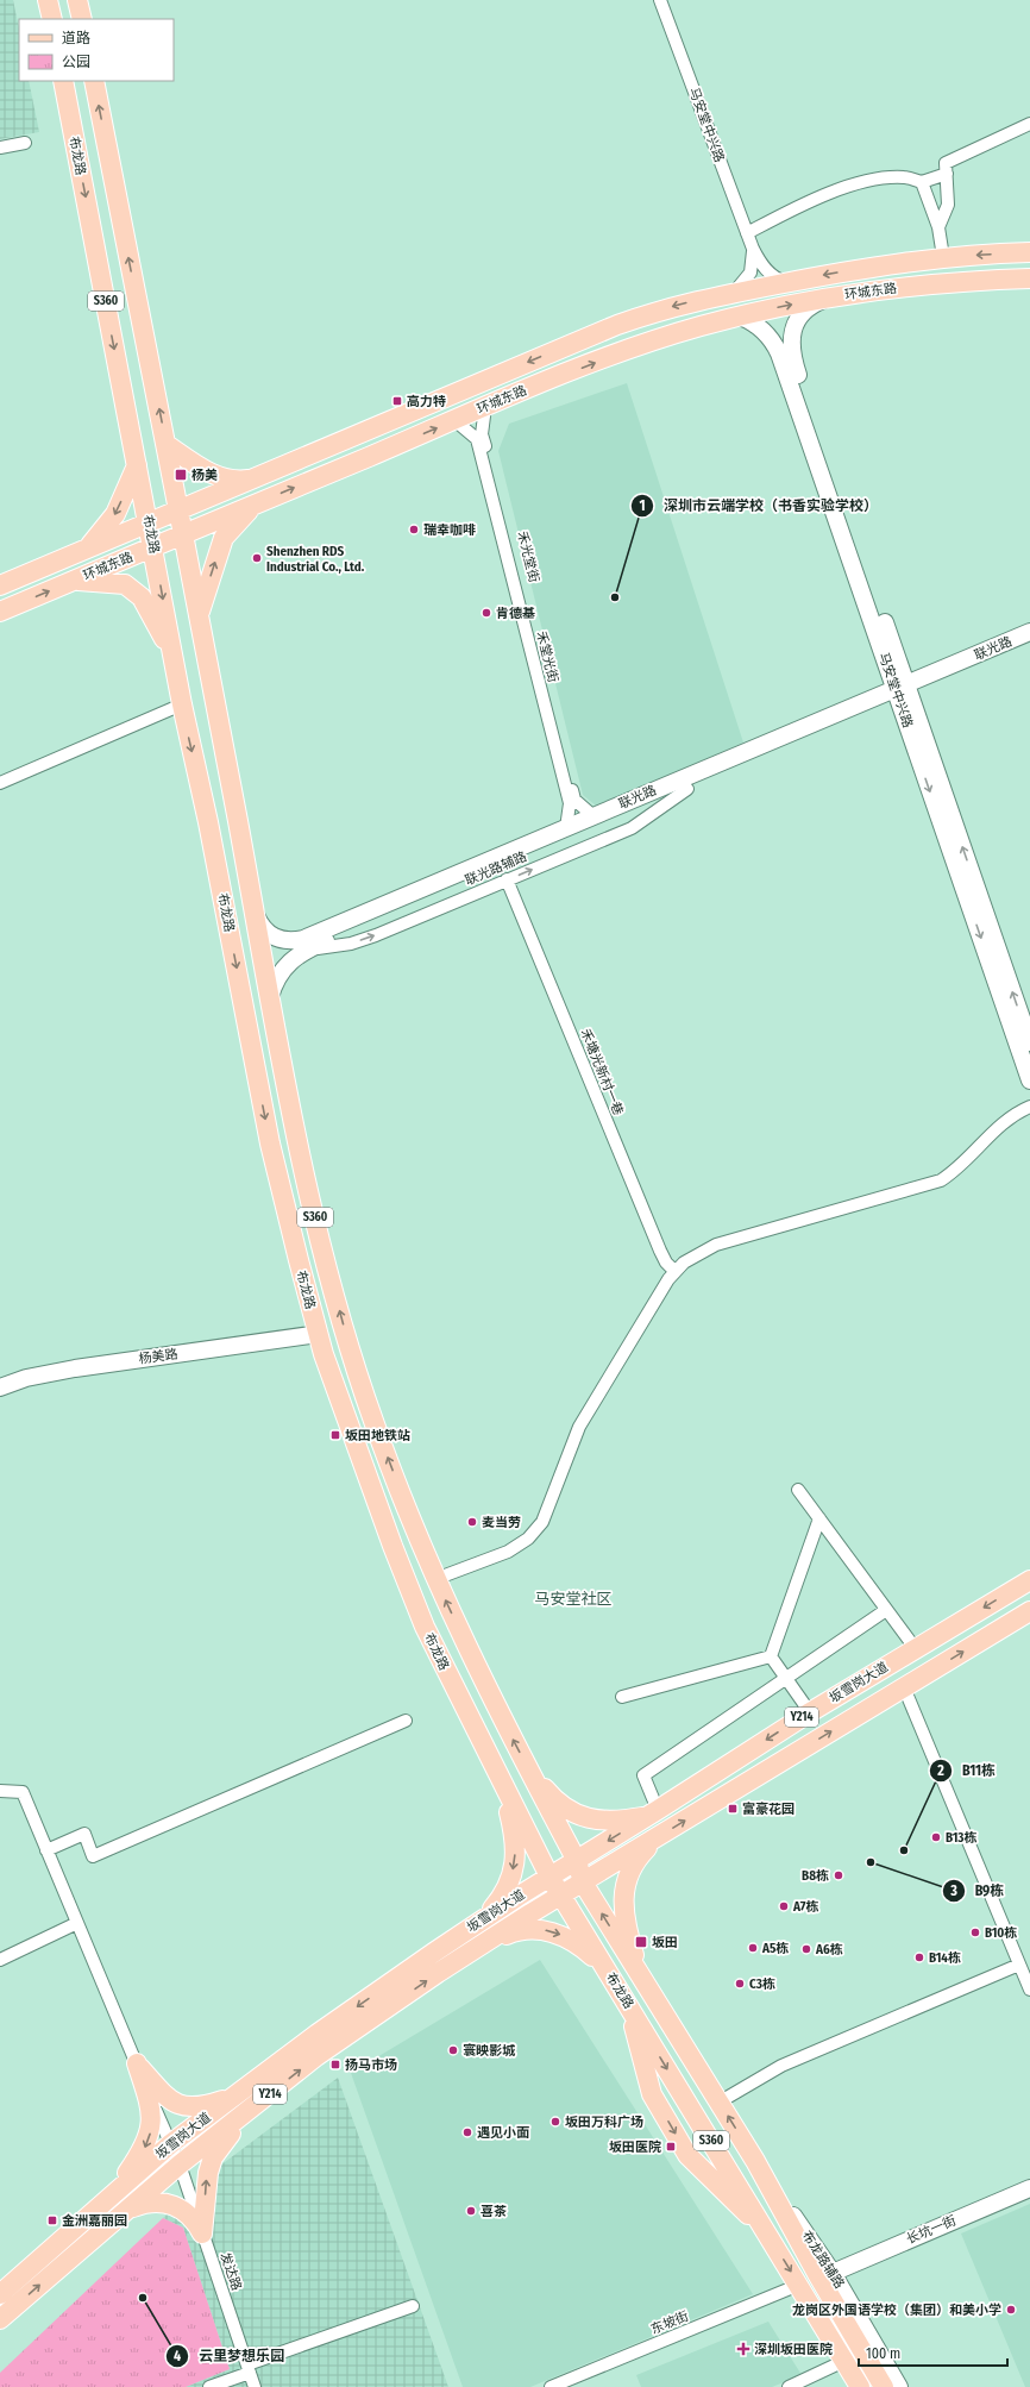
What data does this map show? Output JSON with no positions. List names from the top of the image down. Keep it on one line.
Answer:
{"streets":{"main road":["布龙路","环城东路","S360","坂雪岗大道","Y214"],"street":["马安堂中兴路","禾光堂街","联光路","禾堂光街","联光路辅路","禾塘光新村一巷","杨美路","长坑一街","布龙路辅路","发达路","东坡街"]},"crossings":[["马安堂中兴路","环城东路"],["马安堂中兴路","联光路"],["布龙路","环城东路"],["布龙路","联光路"],["布龙路","杨美路"],["布龙路","坂雪岗大道"],["布龙路","布龙路辅路"],["布龙路","东坡街"],["环城东路","禾光堂街"],["环城东路","禾堂光街"],["禾光堂街","联光路"],["联光路","禾堂光街"],["联光路","联光路辅路"],["联光路辅路","禾塘光新村一巷"],["坂雪岗大道","发达路"],["长坑一街","布龙路辅路"]],"one_way":["联光路辅路"],"districts":["马安堂社区"],"places":{"transit":["高力特","杨美","坂田地铁站","富豪花园","坂田","扬马市场","坂田医院","金洲嘉丽园"],"other":["瑞幸咖啡","Shenzhen RDS Industrial Co., Ltd.","深圳市云端学校（书香实验学校）","肯德基","麦当劳","B13栋","B11栋","B9栋","B8栋","A7栋","B10栋","A5栋","A6栋","B14栋","C3栋","寰映影城","坂田万科广场","遇见小面","喜茶","云里梦想乐园","龙岗区外国语学校（集团）和美小学"],"health":["深圳坂田医院"]},"legend":["道路","公园"],"scale_bar":"100 m"}
